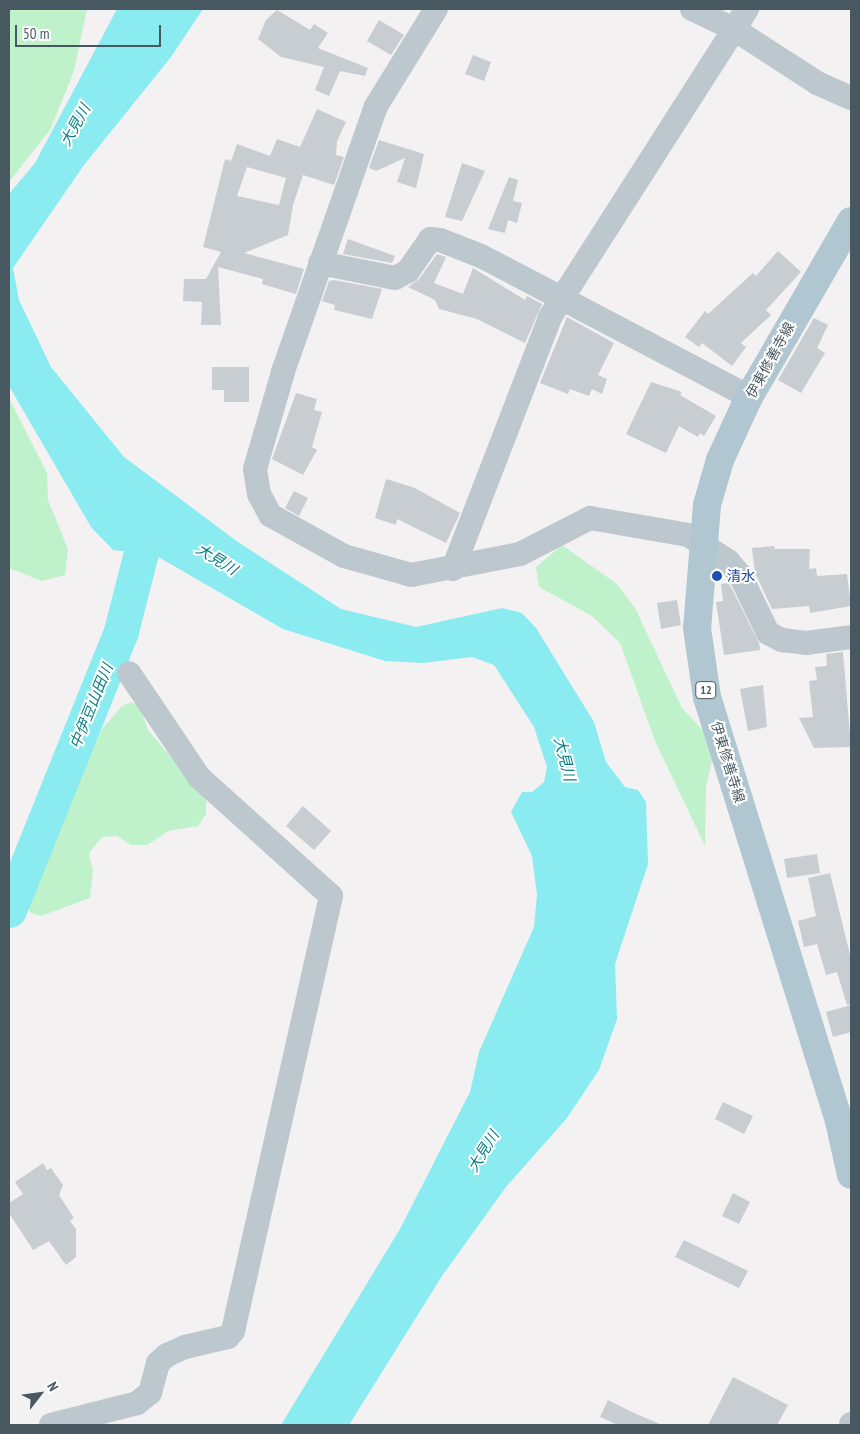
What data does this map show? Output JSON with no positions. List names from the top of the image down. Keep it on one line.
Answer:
{"streets":{"main road":["伊東修善寺線","12"]},"water":["大見川","中伊豆山田川"],"places":["清水"],"scale_bar":"50 m","north":"top right"}
